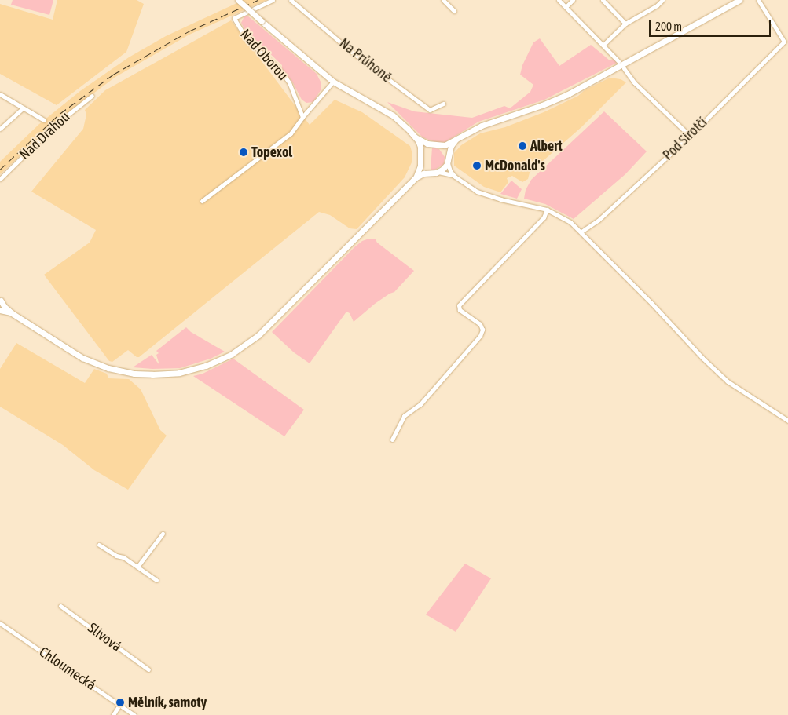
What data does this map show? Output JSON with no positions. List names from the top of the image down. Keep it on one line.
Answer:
{"streets":{"street":["Nad Oborou","Na Průhoně","Nad Drahou","Pod Sirotčí","Slívová","Chloumecká"]},"places":["Albert","Topexol","McDonald's","Mělník, samoty"],"scale_bar":"200 m"}
